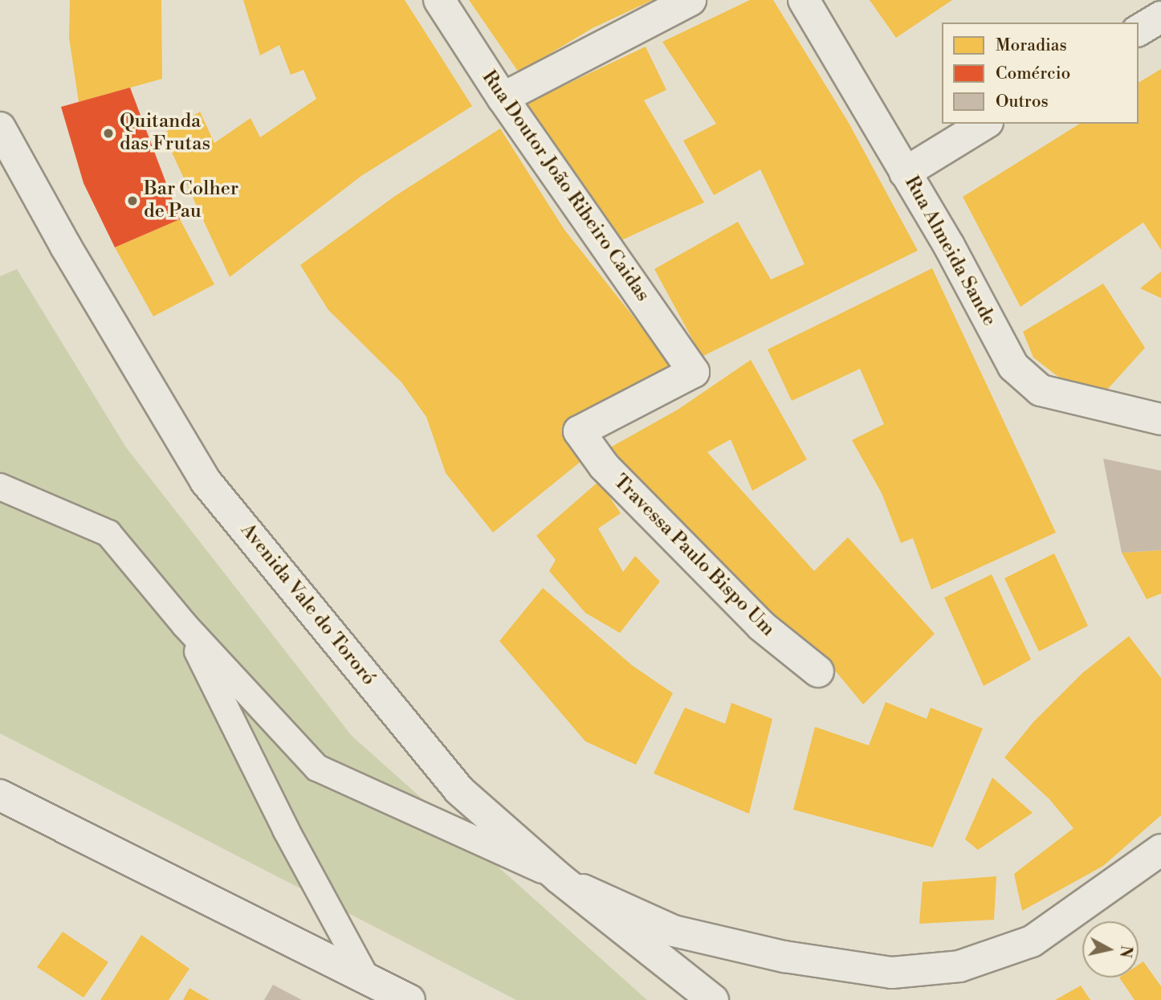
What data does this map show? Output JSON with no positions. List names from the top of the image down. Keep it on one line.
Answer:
{"streets":{"street":["Rua Doutor João Ribeiro Caidas","Rua Almeida Sande","Travessa Paulo Bispo Um","Avenida Vale do Tororó"]},"crossings":[["Rua Doutor João Ribeiro Caidas","Travessa Paulo Bispo Um"]],"places":["Quitanda das Frutas","Bar Colher de Pau"],"legend":["Moradias","Comércio","Outros"],"north":"right"}
